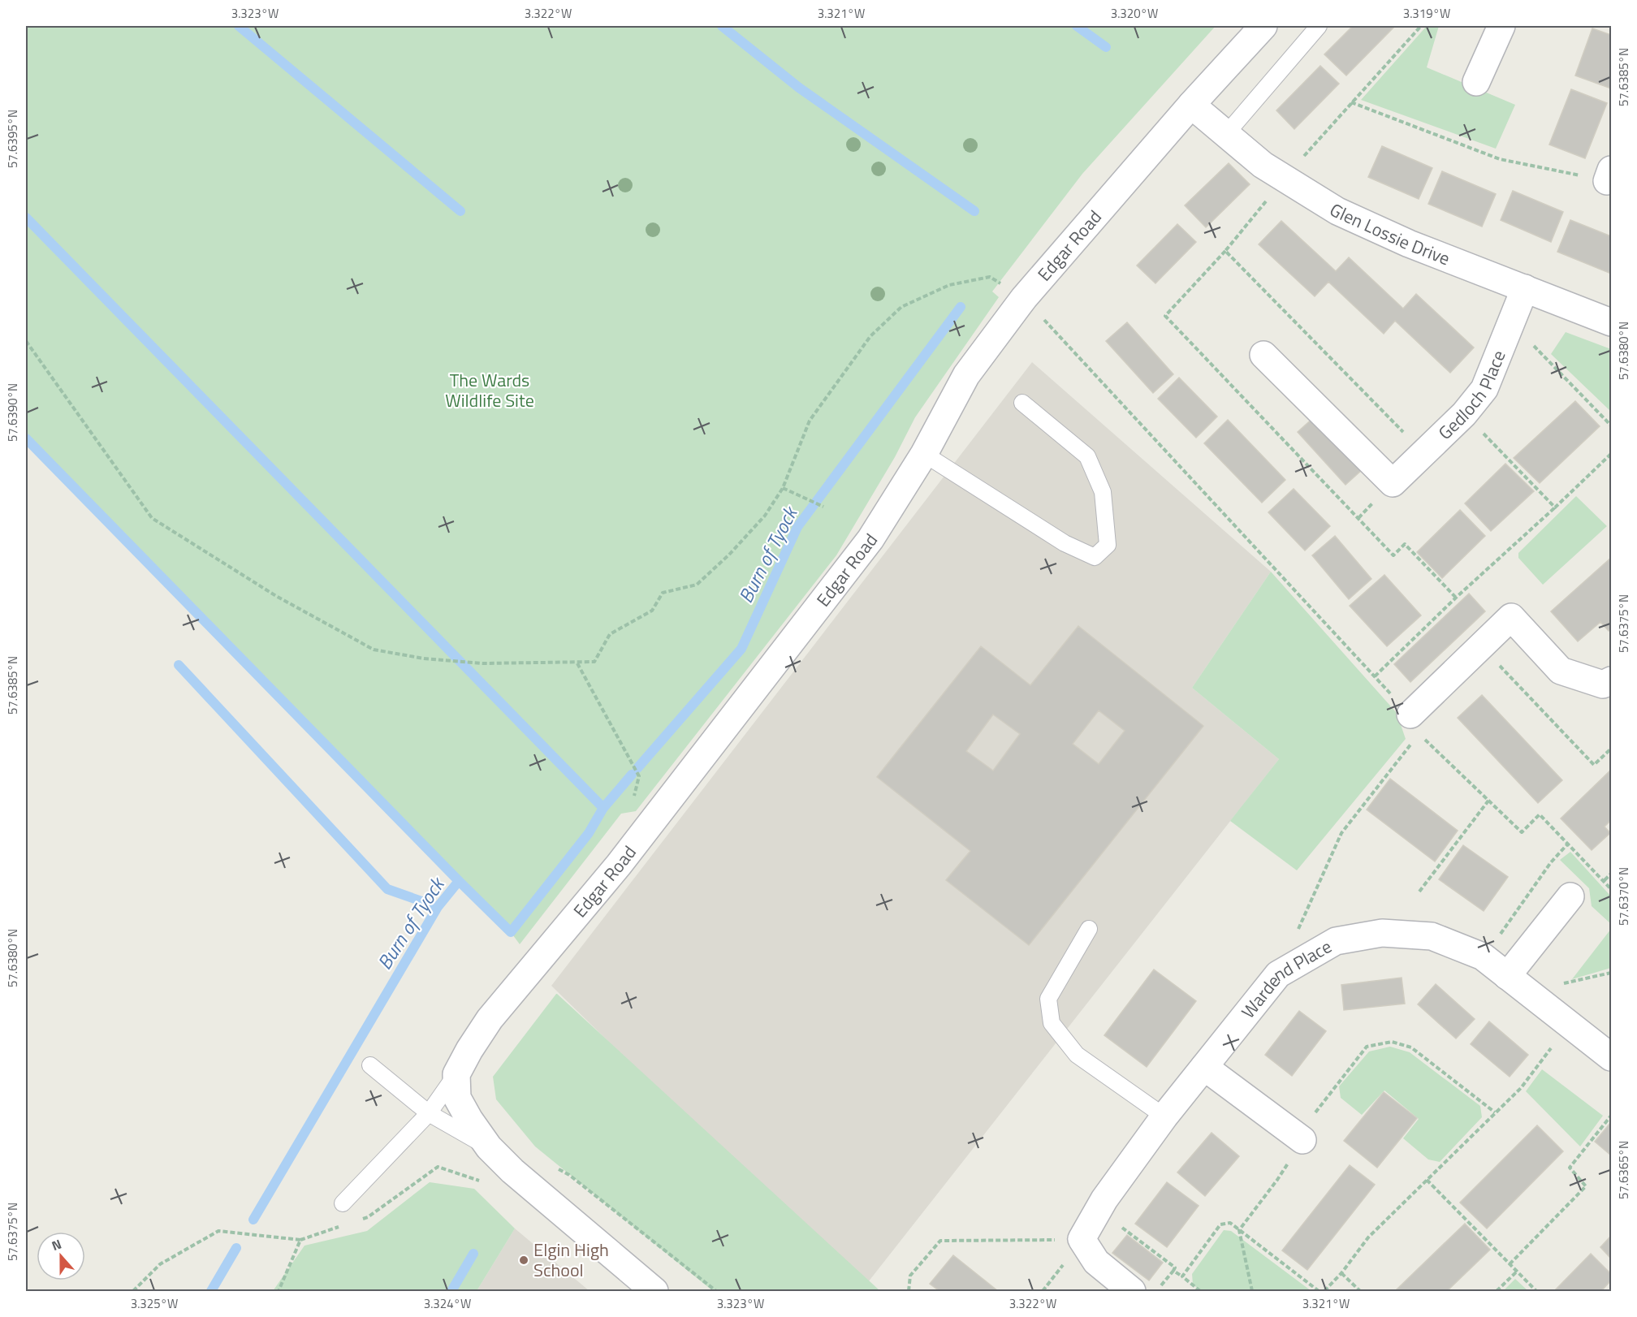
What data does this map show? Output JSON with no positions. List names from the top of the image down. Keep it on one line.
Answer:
{"streets":{"street":["Glen Lossie Drive","Edgar Road","Gedloch Place","Wardend Place"]},"crossings":[["Glen Lossie Drive","Edgar Road"],["Glen Lossie Drive","Gedloch Place"]],"water":["Burn of Tyock"],"parks":["The Wards Wildlife Site"],"places":["Elgin High School"],"north":"top","coordinates":["3.323°W","3.322°W","3.321°W","3.320°W","3.319°W","57.6385°N","57.6395°N","57.6380°N","57.6390°N","57.6375°N","57.6370°N","57.6365°N","3.325°W","3.324°W"]}
